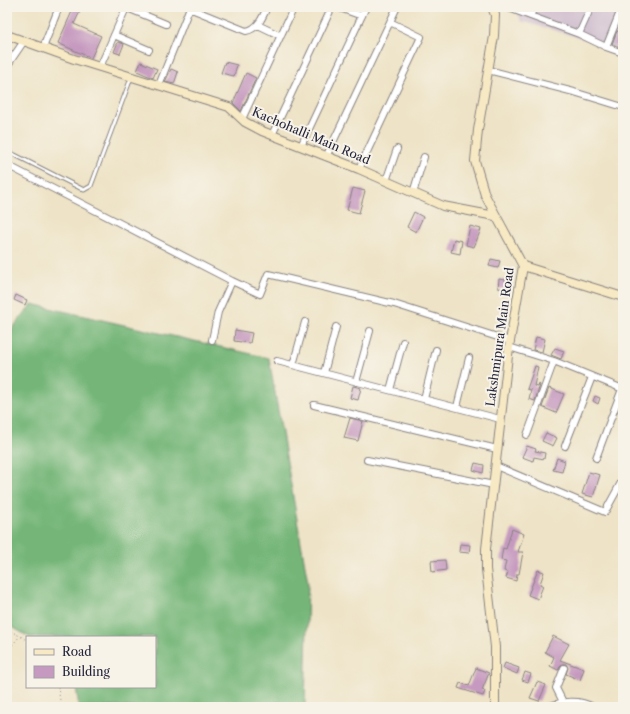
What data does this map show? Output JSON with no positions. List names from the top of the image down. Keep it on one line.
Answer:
{"streets":{"main road":["Kachohalli Main Road","Lakshmipura Main Road"]},"crossings":[["Kachohalli Main Road","Lakshmipura Main Road"]],"legend":["Road","Building"]}
